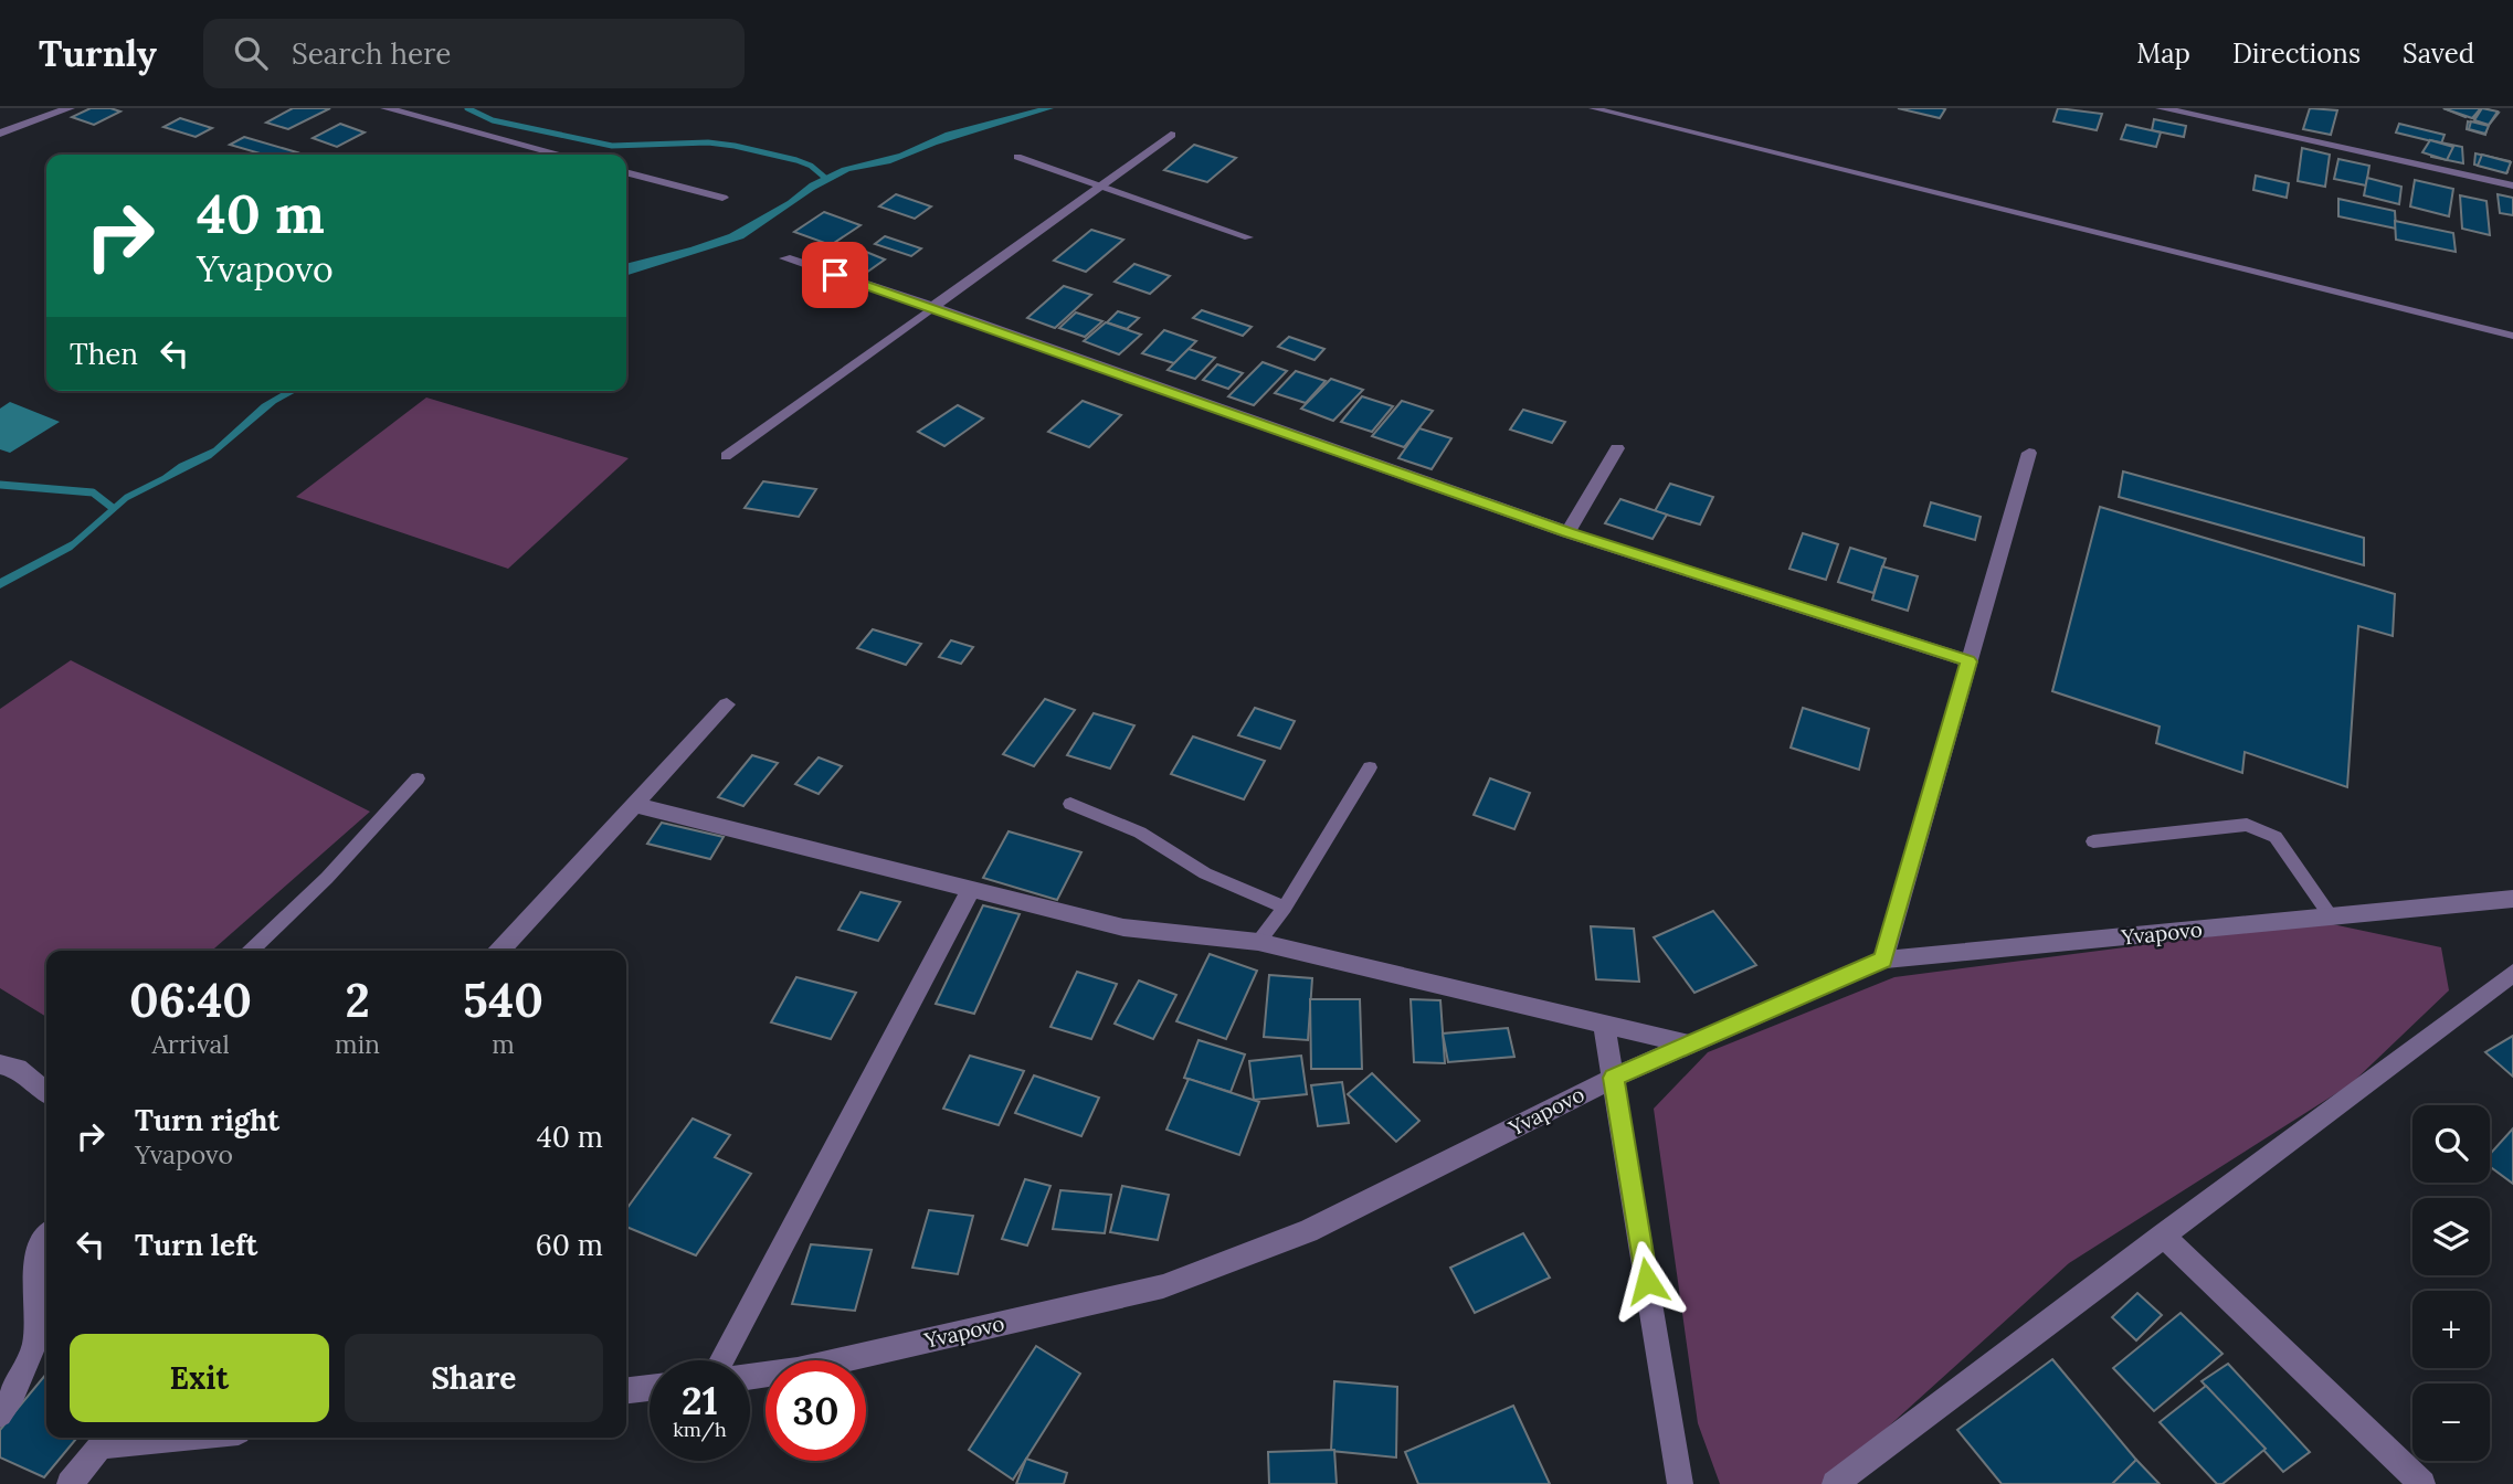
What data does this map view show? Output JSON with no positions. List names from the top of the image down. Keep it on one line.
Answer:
{"streets":{"street":["Yvapovo"]},"page":{"header":"Turnly","search":"Search here","nav":["Map","Directions","Saved"],"turn":["40 m","Yvapovo"],"then":"Then","eta":["06:40","Arrival","2","min","540","m"],"list":[{"name":"Turn right","note":"Yvapovo","value":"40 m"},{"name":"Turn left","value":"60 m"}],"map_buttons":["+","−"],"buttons":["Exit","Share"],"speed":"21 km/h","limit":"30"}}
